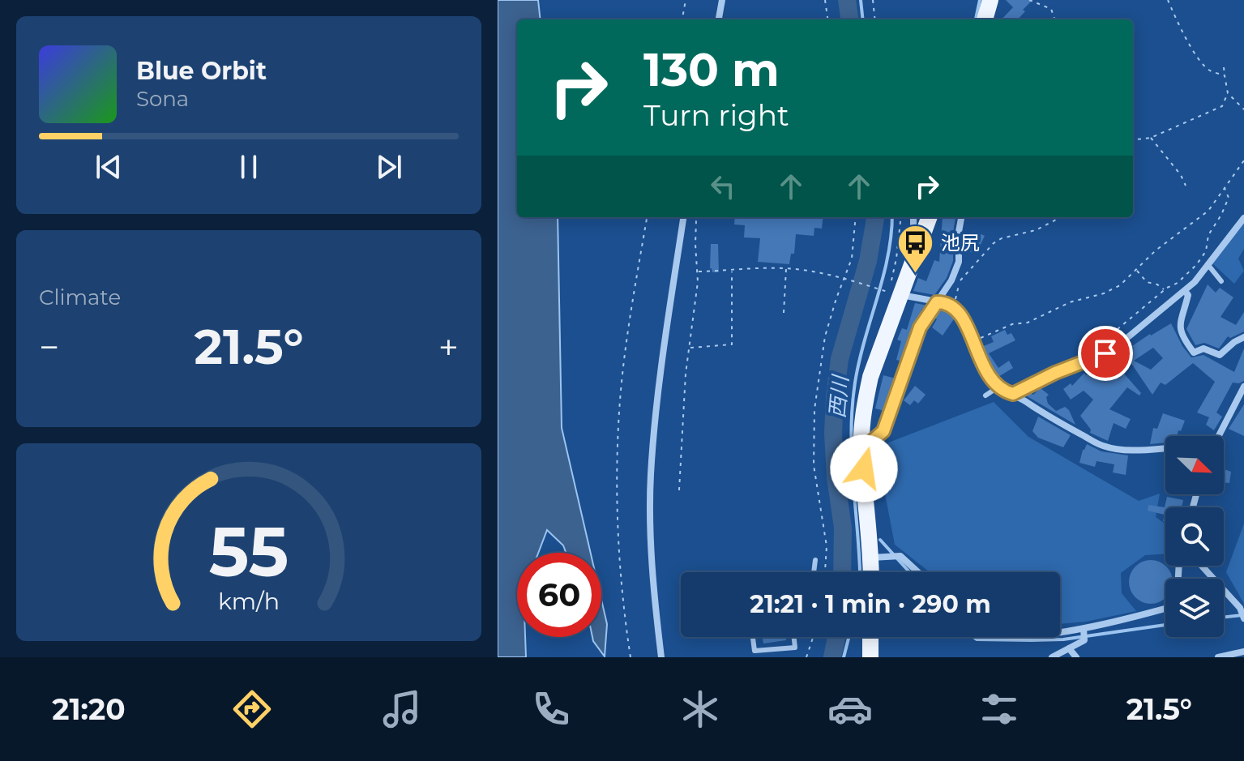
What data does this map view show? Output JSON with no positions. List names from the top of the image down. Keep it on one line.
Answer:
{"water":["西川"],"places":{"bus stop":["池尻"]},"north":"bottom right","page":{"turn":["130 m","Turn right"],"song":["Blue Orbit","Sona"],"tile":"Climate","heat":["−","21.5°","+"],"limit":"60","trip":"21:21 · 1 min · 290 m","tabs":["21:20","21.5°"],"gauge":["55","km/h"]}}
